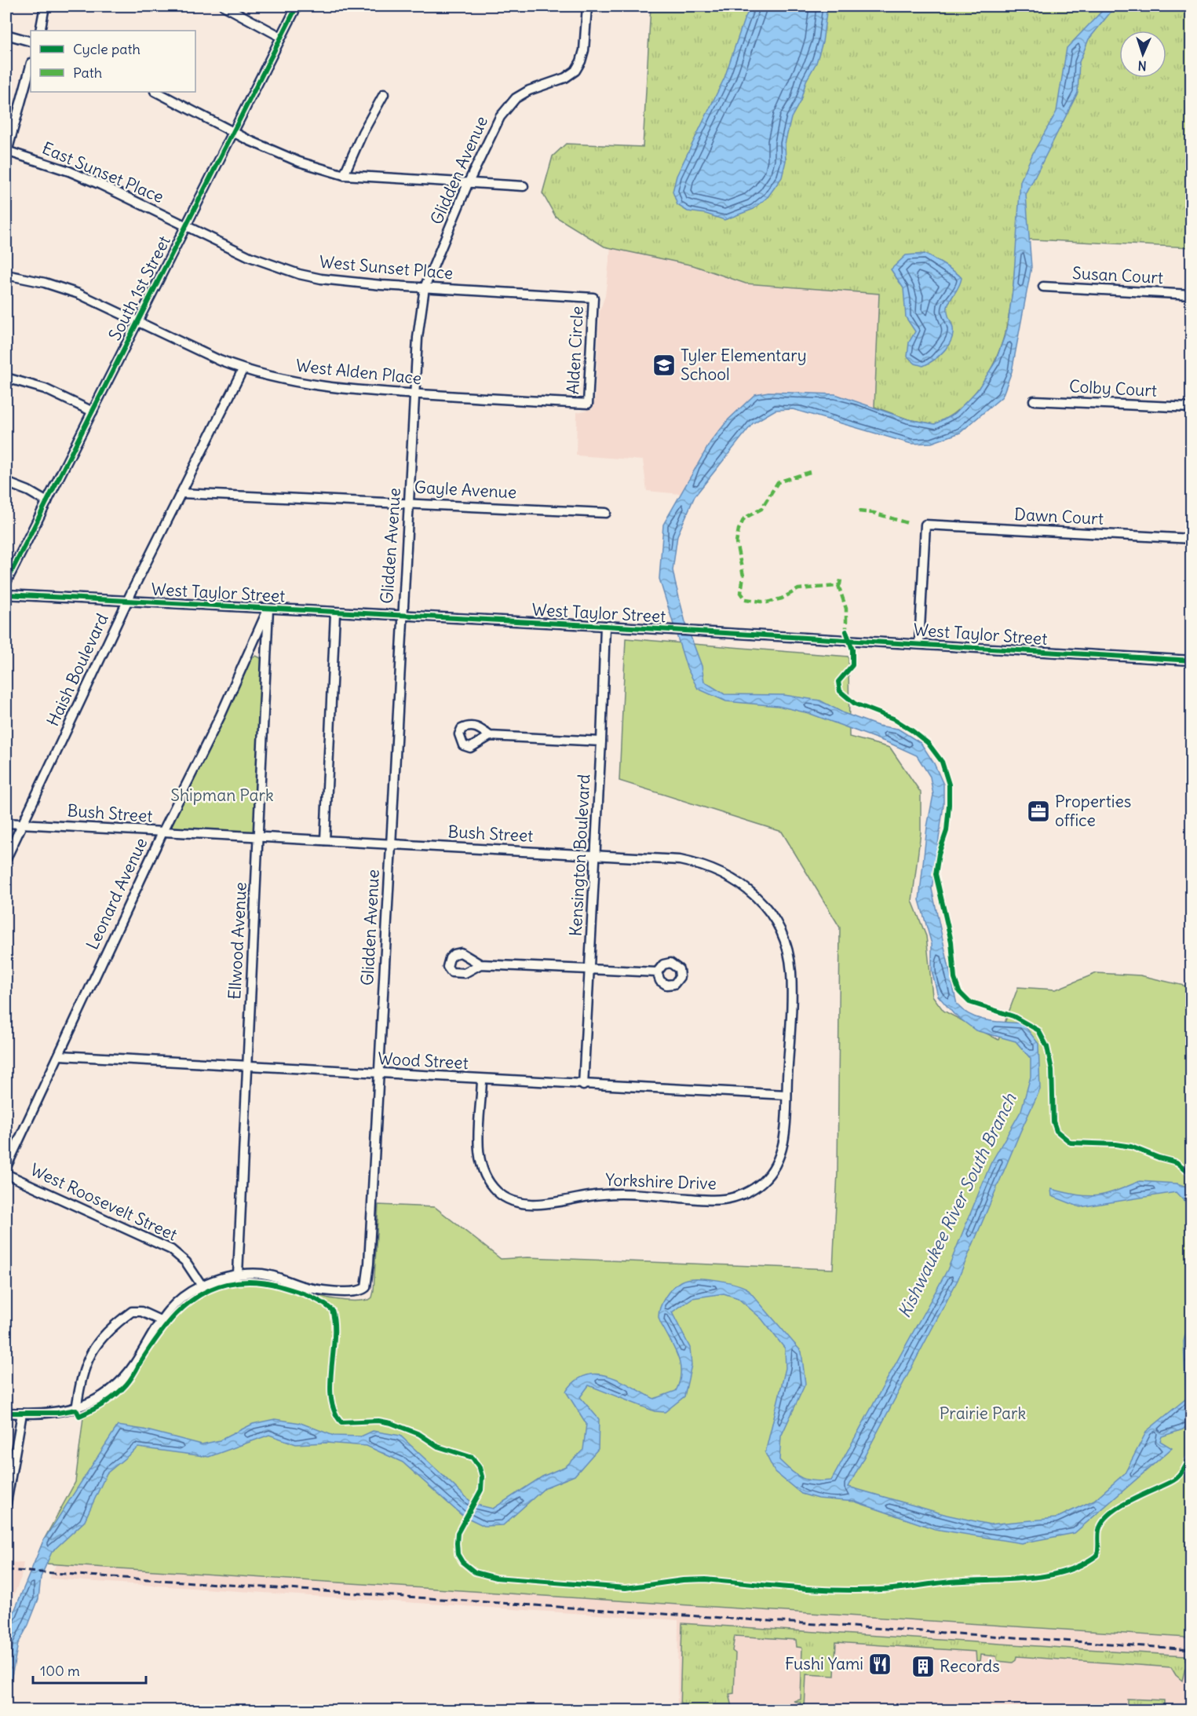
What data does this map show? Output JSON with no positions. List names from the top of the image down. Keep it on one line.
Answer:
{"streets":{"street":["Glidden Avenue","East Sunset Place","West Sunset Place","Susan Court","South 1st Street","Alden Circle","West Alden Place","Colby Court","Gayle Avenue","Dawn Court","West Taylor Street","Haish Boulevard","Bush Street","Kensington Boulevard","Leonard Avenue","Ellwood Avenue","Wood Street","Yorkshire Drive","West Roosevelt Street"]},"crossings":[["Glidden Avenue","West Sunset Place"],["Glidden Avenue","West Alden Place"],["Glidden Avenue","Gayle Avenue"],["Glidden Avenue","West Taylor Street"],["Glidden Avenue","Bush Street"],["Glidden Avenue","Ellwood Avenue"],["Glidden Avenue","Wood Street"],["East Sunset Place","West Sunset Place"],["East Sunset Place","South 1st Street"],["West Sunset Place","South 1st Street"],["West Sunset Place","Alden Circle"],["South 1st Street","West Alden Place"],["Alden Circle","West Alden Place"],["West Alden Place","Haish Boulevard"],["Gayle Avenue","Haish Boulevard"],["Dawn Court","West Taylor Street"],["West Taylor Street","Haish Boulevard"],["West Taylor Street","Kensington Boulevard"],["West Taylor Street","Leonard Avenue"],["West Taylor Street","Ellwood Avenue"],["Haish Boulevard","Bush Street"],["Bush Street","Kensington Boulevard"],["Bush Street","Leonard Avenue"],["Bush Street","Ellwood Avenue"],["Bush Street","Wood Street"],["Bush Street","Yorkshire Drive"],["Kensington Boulevard","Wood Street"],["Leonard Avenue","Ellwood Avenue"],["Leonard Avenue","Wood Street"],["Ellwood Avenue","Wood Street"],["Wood Street","Yorkshire Drive"]],"water":["Kishwaukee River South Branch"],"parks":["Shipman Park","Prairie Park"],"places":{"school or university":["Tyler Elementary School"],"office":["Properties office"],"restaurant":["Fushi Yami"],"building":["Records"]},"legend":["Cycle path","Path"],"scale_bar":"100 m","north":"bottom"}
